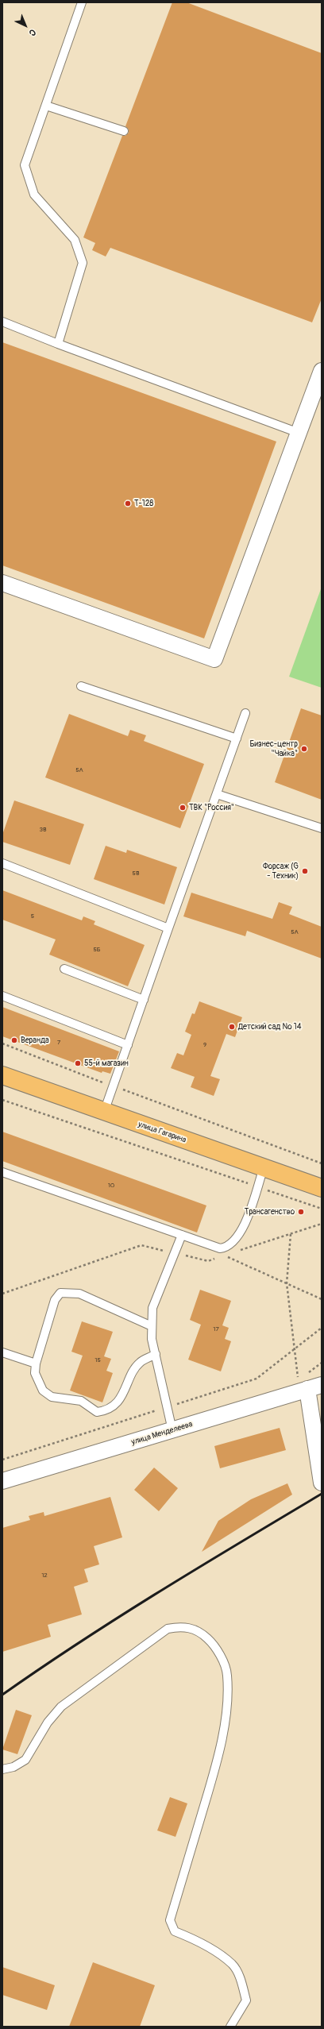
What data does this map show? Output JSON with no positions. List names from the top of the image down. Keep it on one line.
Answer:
{"streets":{"main road":["улица Гагарина"],"street":["улица Менделеева"]},"places":["Т-128","Бизнес-центр \"Чайка\"","ТВК \"Россия\"","Форсаж (G - Техник)","Детский сад № 14","Веранда","55-й магазин","Трансагенство"],"house_numbers":["5А","3В","5В","5","5А","5Б","7","9","10","17","15","12"],"north":"bottom right"}
